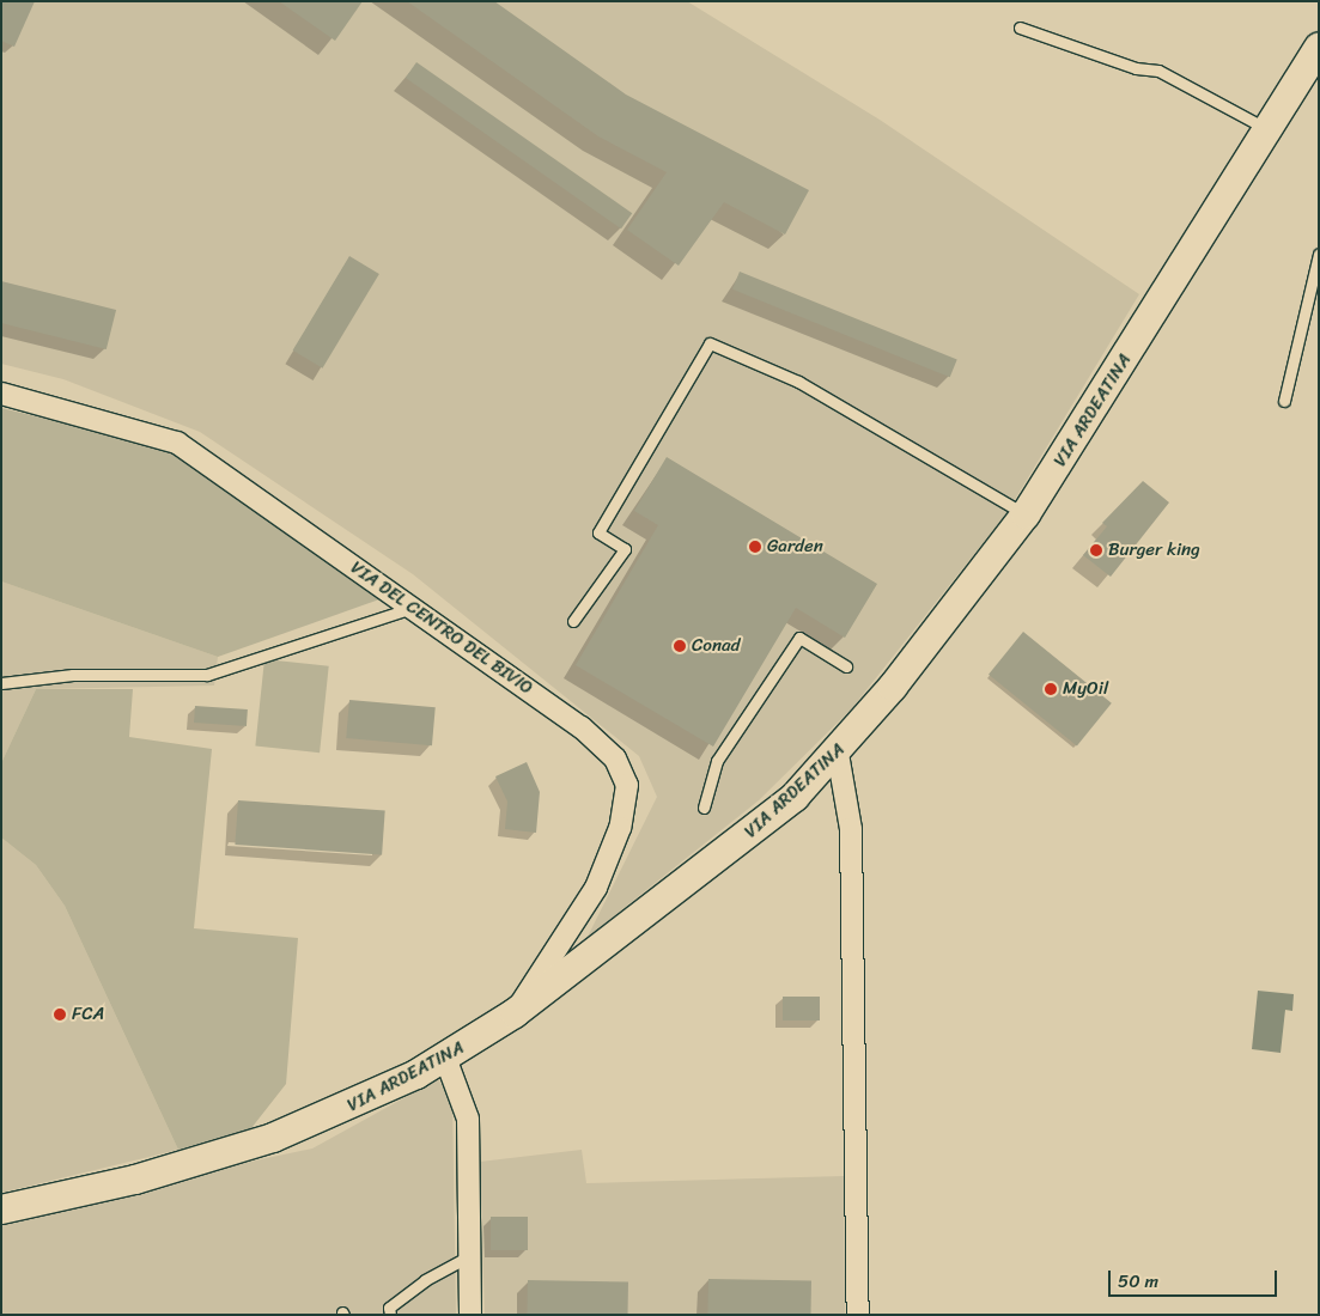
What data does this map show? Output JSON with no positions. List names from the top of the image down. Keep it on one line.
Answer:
{"streets":{"main road":["VIA ARDEATINA"],"street":["VIA DEL CENTRO DEL BIVIO"]},"crossings":[["VIA ARDEATINA","VIA DEL CENTRO DEL BIVIO"]],"places":["Garden","Burger king","Conad","MyOil","FCA"],"scale_bar":"50 m"}
